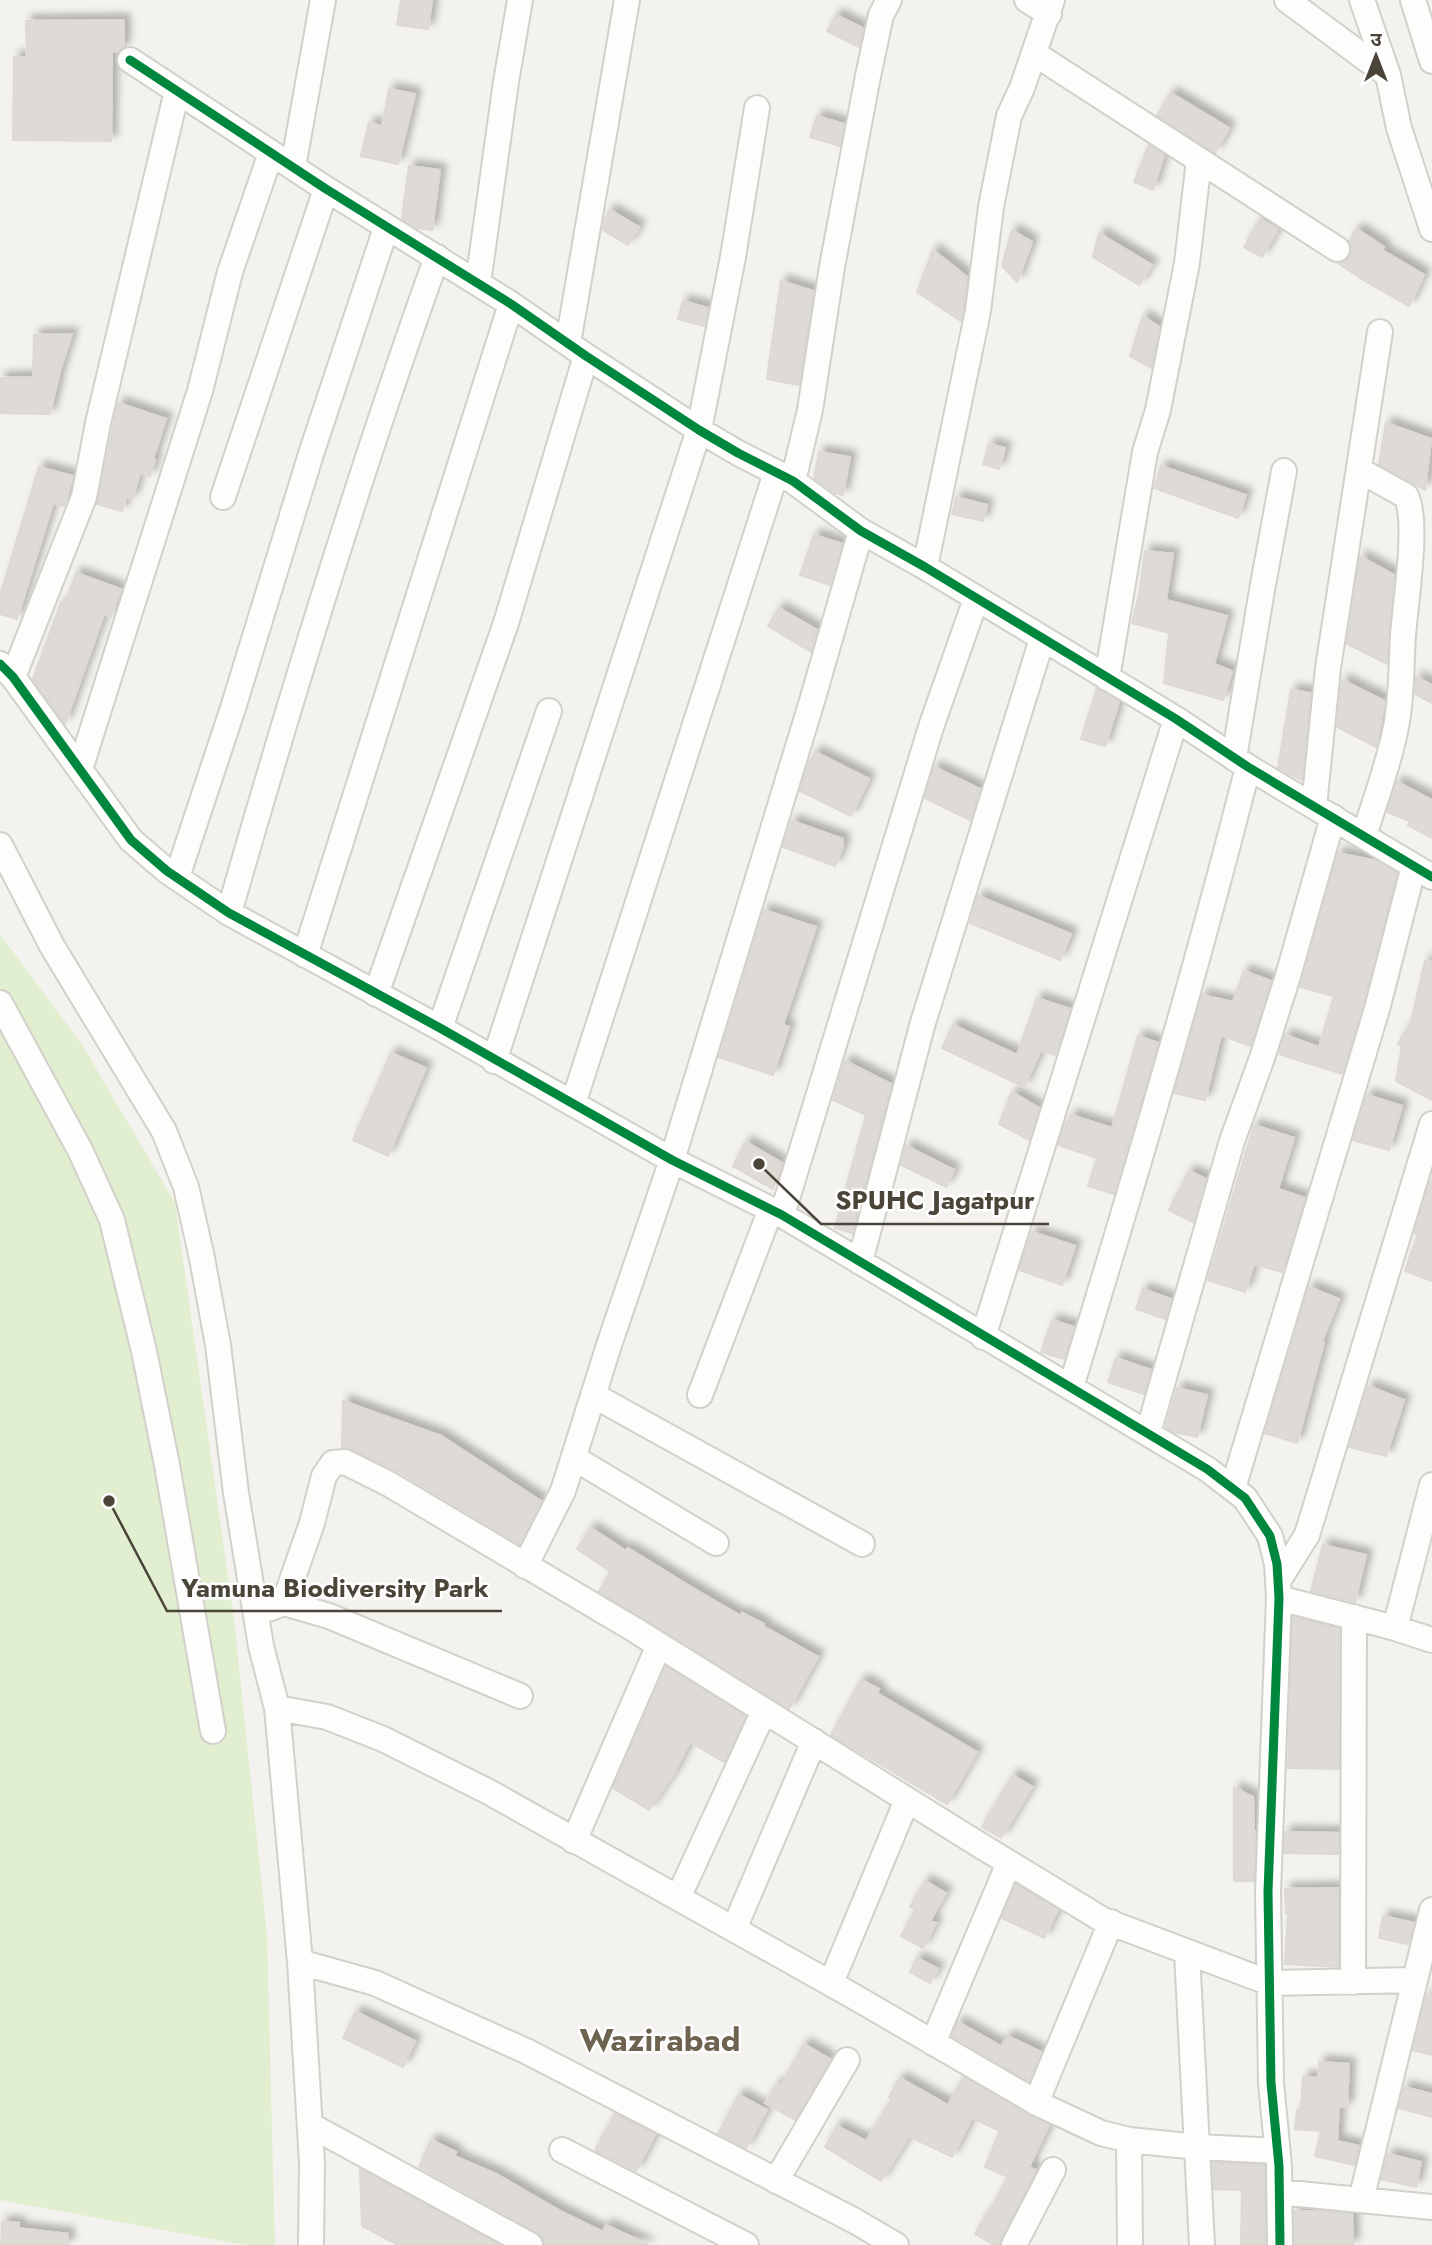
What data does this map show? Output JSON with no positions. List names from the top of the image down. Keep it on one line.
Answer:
{"districts":["Wazirabad"],"places":["SPUHC Jagatpur","Yamuna Biodiversity Park"],"north":"top"}
